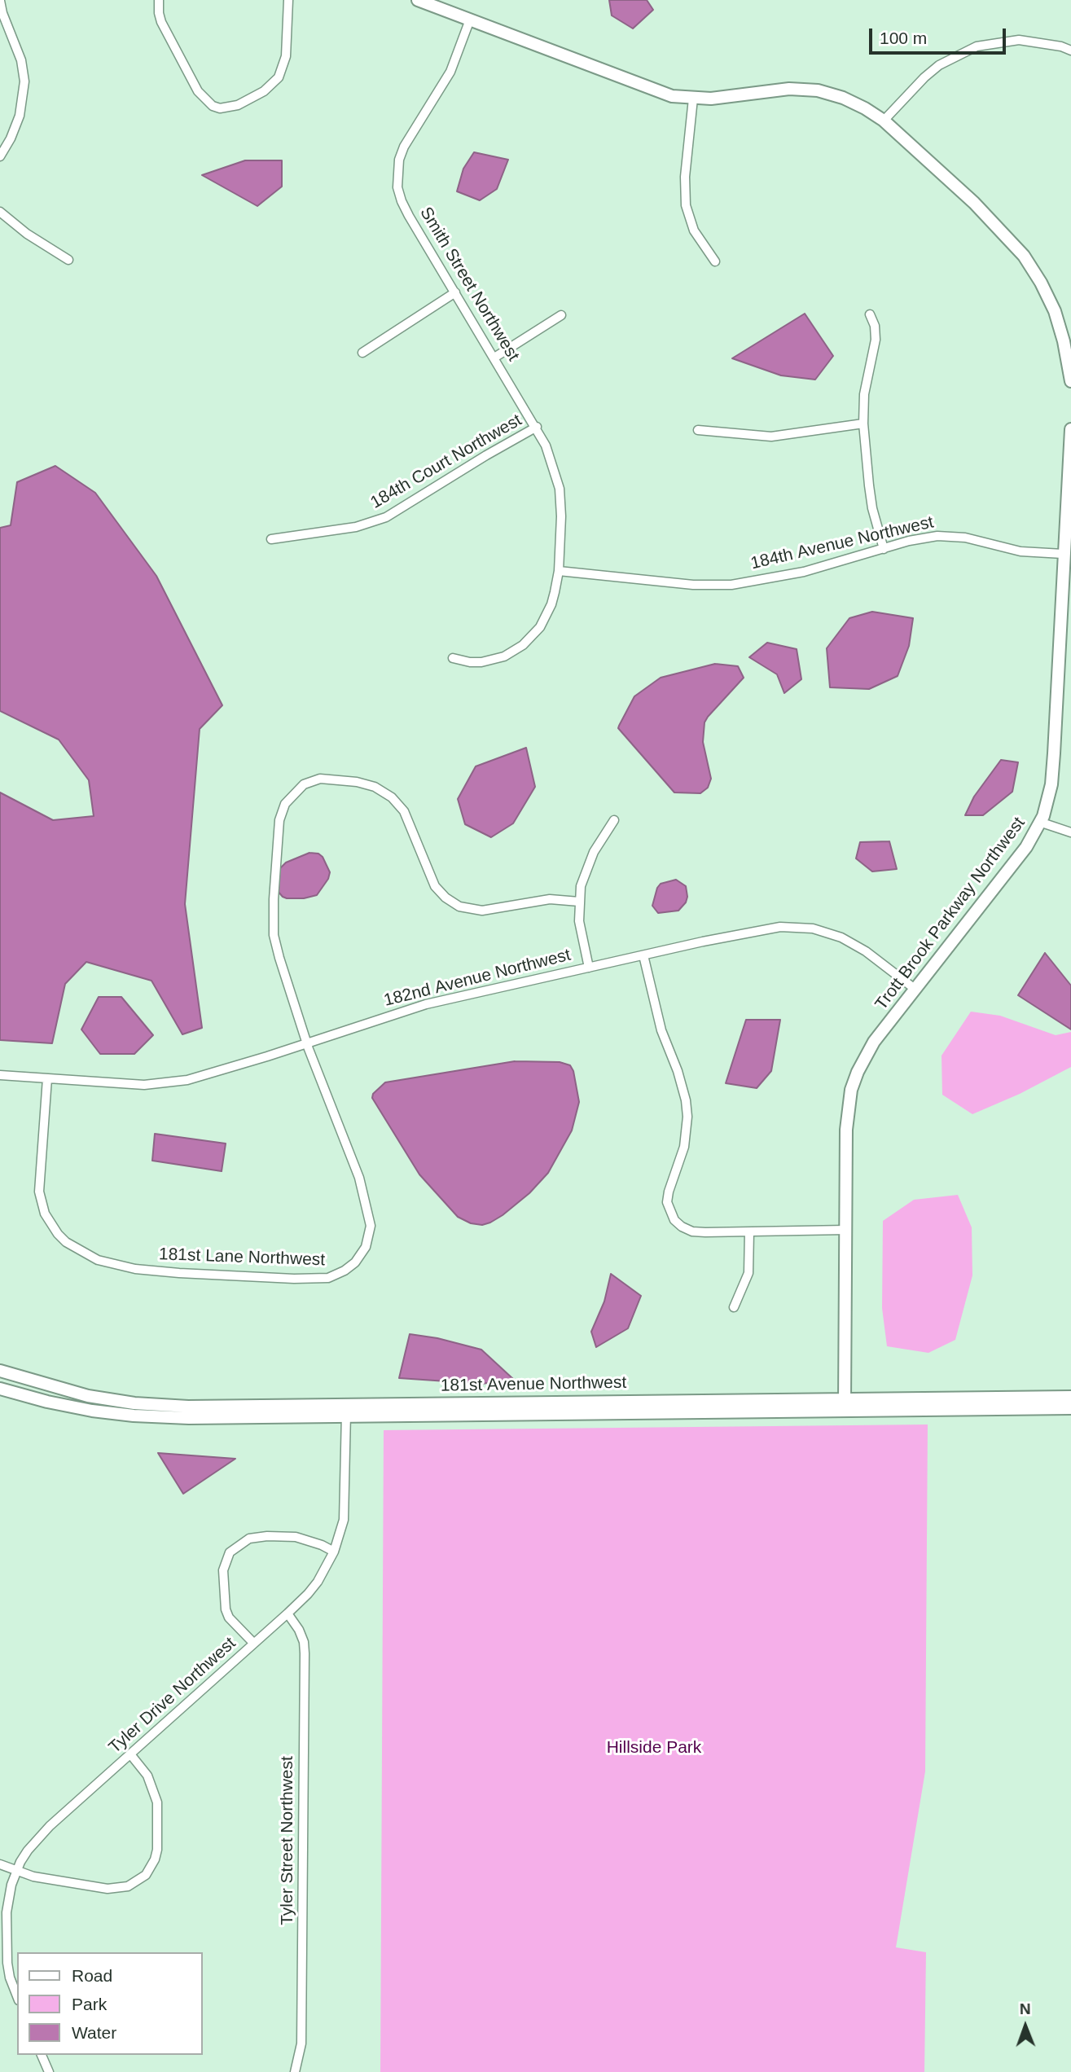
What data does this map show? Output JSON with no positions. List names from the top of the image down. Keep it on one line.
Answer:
{"streets":{"main road":["Trott Brook Parkway Northwest","181st Avenue Northwest"],"street":["Smith Street Northwest","184th Court Northwest","184th Avenue Northwest","182nd Avenue Northwest","181st Lane Northwest","Tyler Drive Northwest","Tyler Street Northwest"]},"crossings":[["Smith Street Northwest","184th Court Northwest"],["Smith Street Northwest","184th Avenue Northwest"],["184th Avenue Northwest","Trott Brook Parkway Northwest"],["Trott Brook Parkway Northwest","182nd Avenue Northwest"],["Trott Brook Parkway Northwest","181st Avenue Northwest"],["182nd Avenue Northwest","181st Lane Northwest"],["181st Avenue Northwest","Tyler Drive Northwest"],["Tyler Drive Northwest","Tyler Street Northwest"]],"parks":["Hillside Park"],"legend":["Road","Park","Water"],"scale_bar":"100 m","north":"top"}
